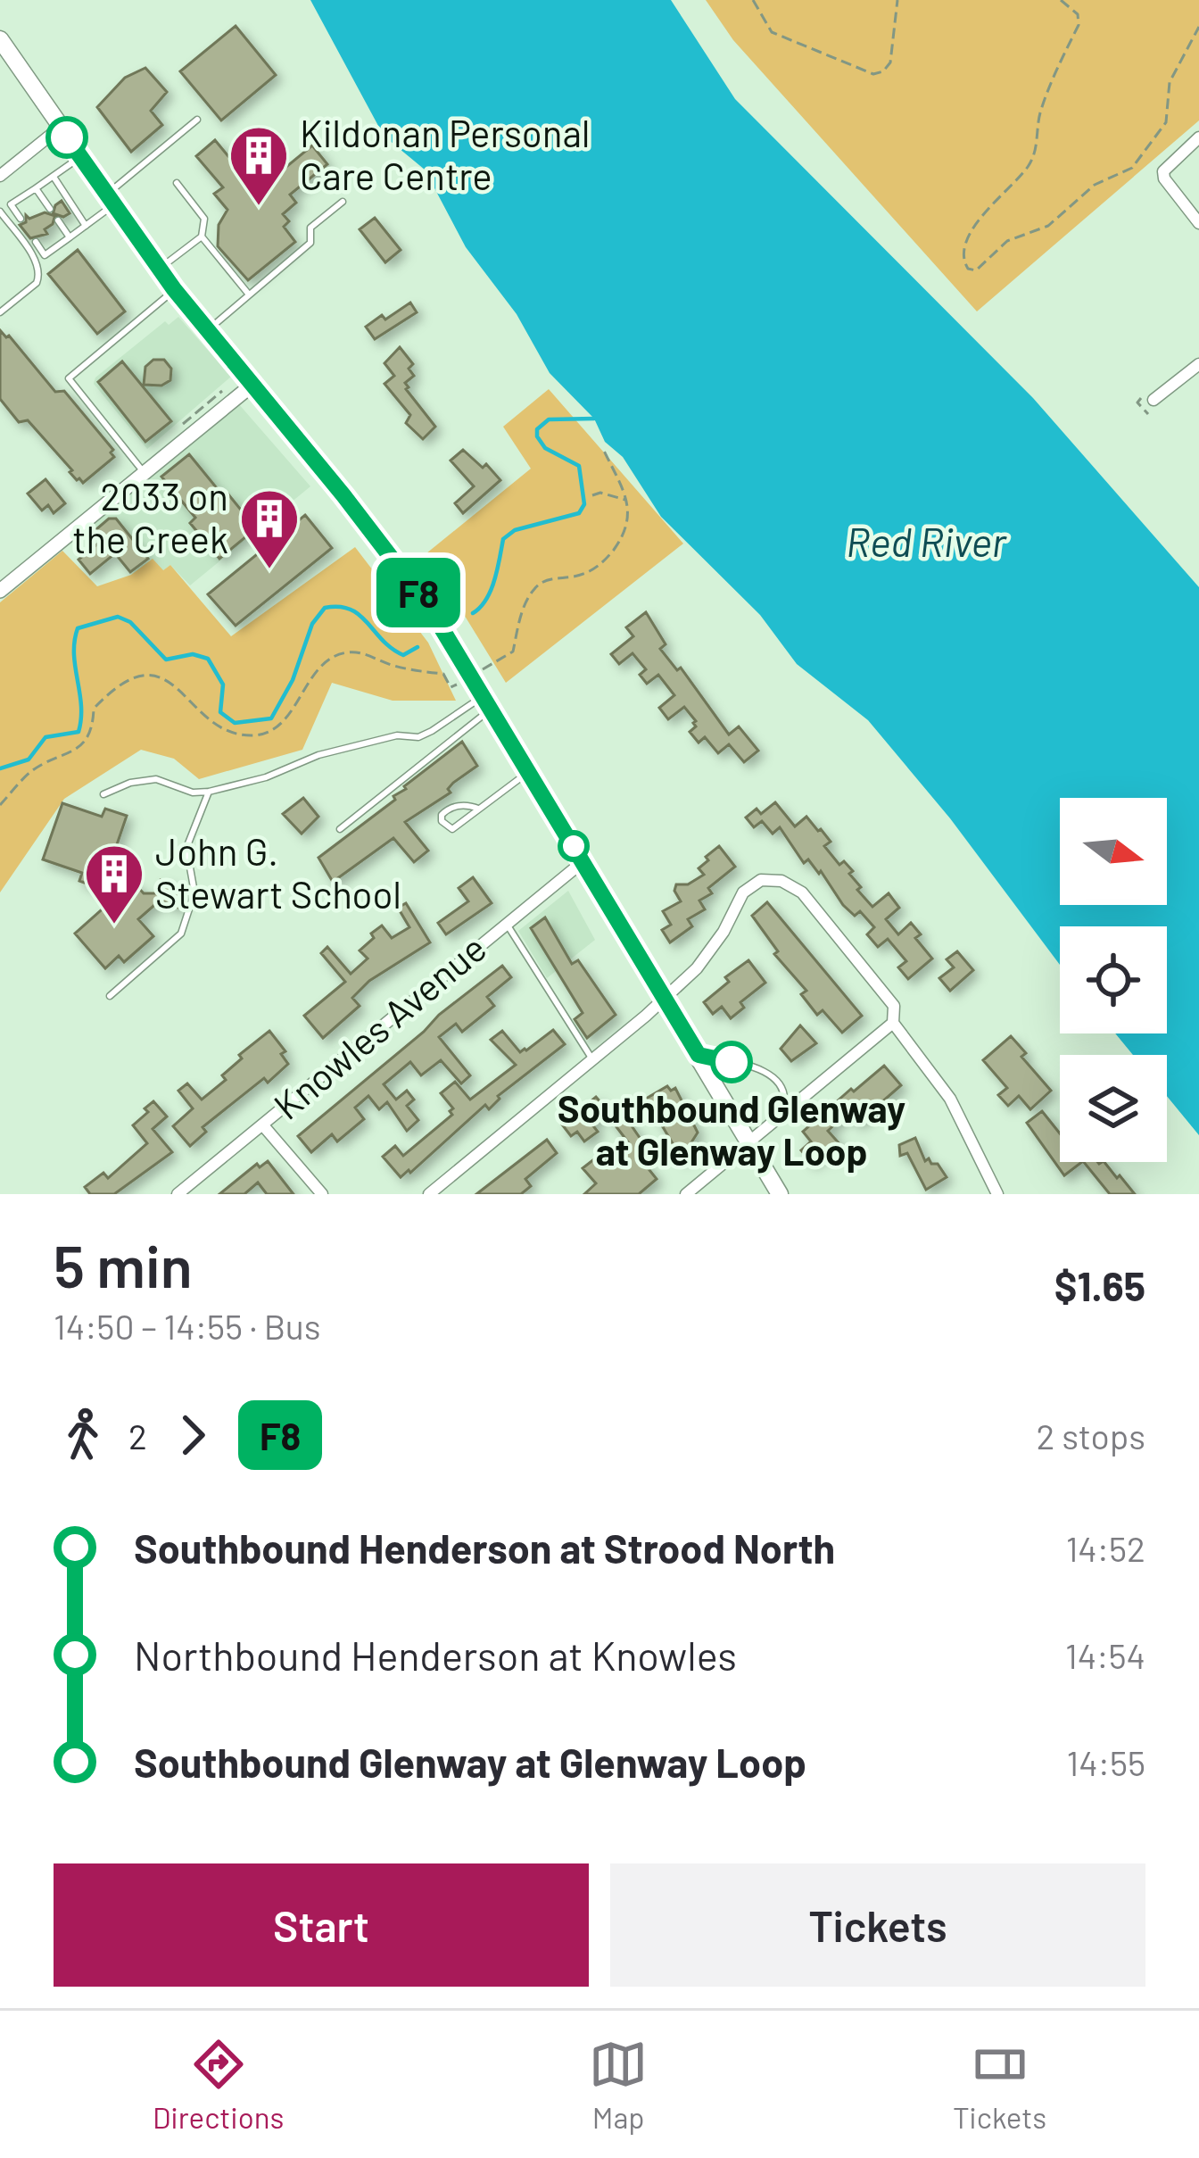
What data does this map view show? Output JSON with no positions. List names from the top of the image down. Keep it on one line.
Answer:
{"streets":{"street":["Knowles Avenue"]},"water":["Red River"],"places":{"building":["Kildonan Personal Care Centre","2033 on the Creek","John G. Stewart School"],"other":["Southbound Glenway at Glenway Loop"]},"lines":["bus line F8"],"north":"right","page":{"on_map":"F8","heading":["5 min","14:50 – 14:55 · Bus","$1.65"],"legs":["2","F8","2 stops"],"list":[{"name":"Southbound Henderson at Strood North","value":"14:52"},{"name":"Northbound Henderson at Knowles","value":"14:54"},{"name":"Southbound Glenway at Glenway Loop","value":"14:55"}],"buttons":["Start","Tickets"],"tabs":["Directions","Map","Tickets"]}}
